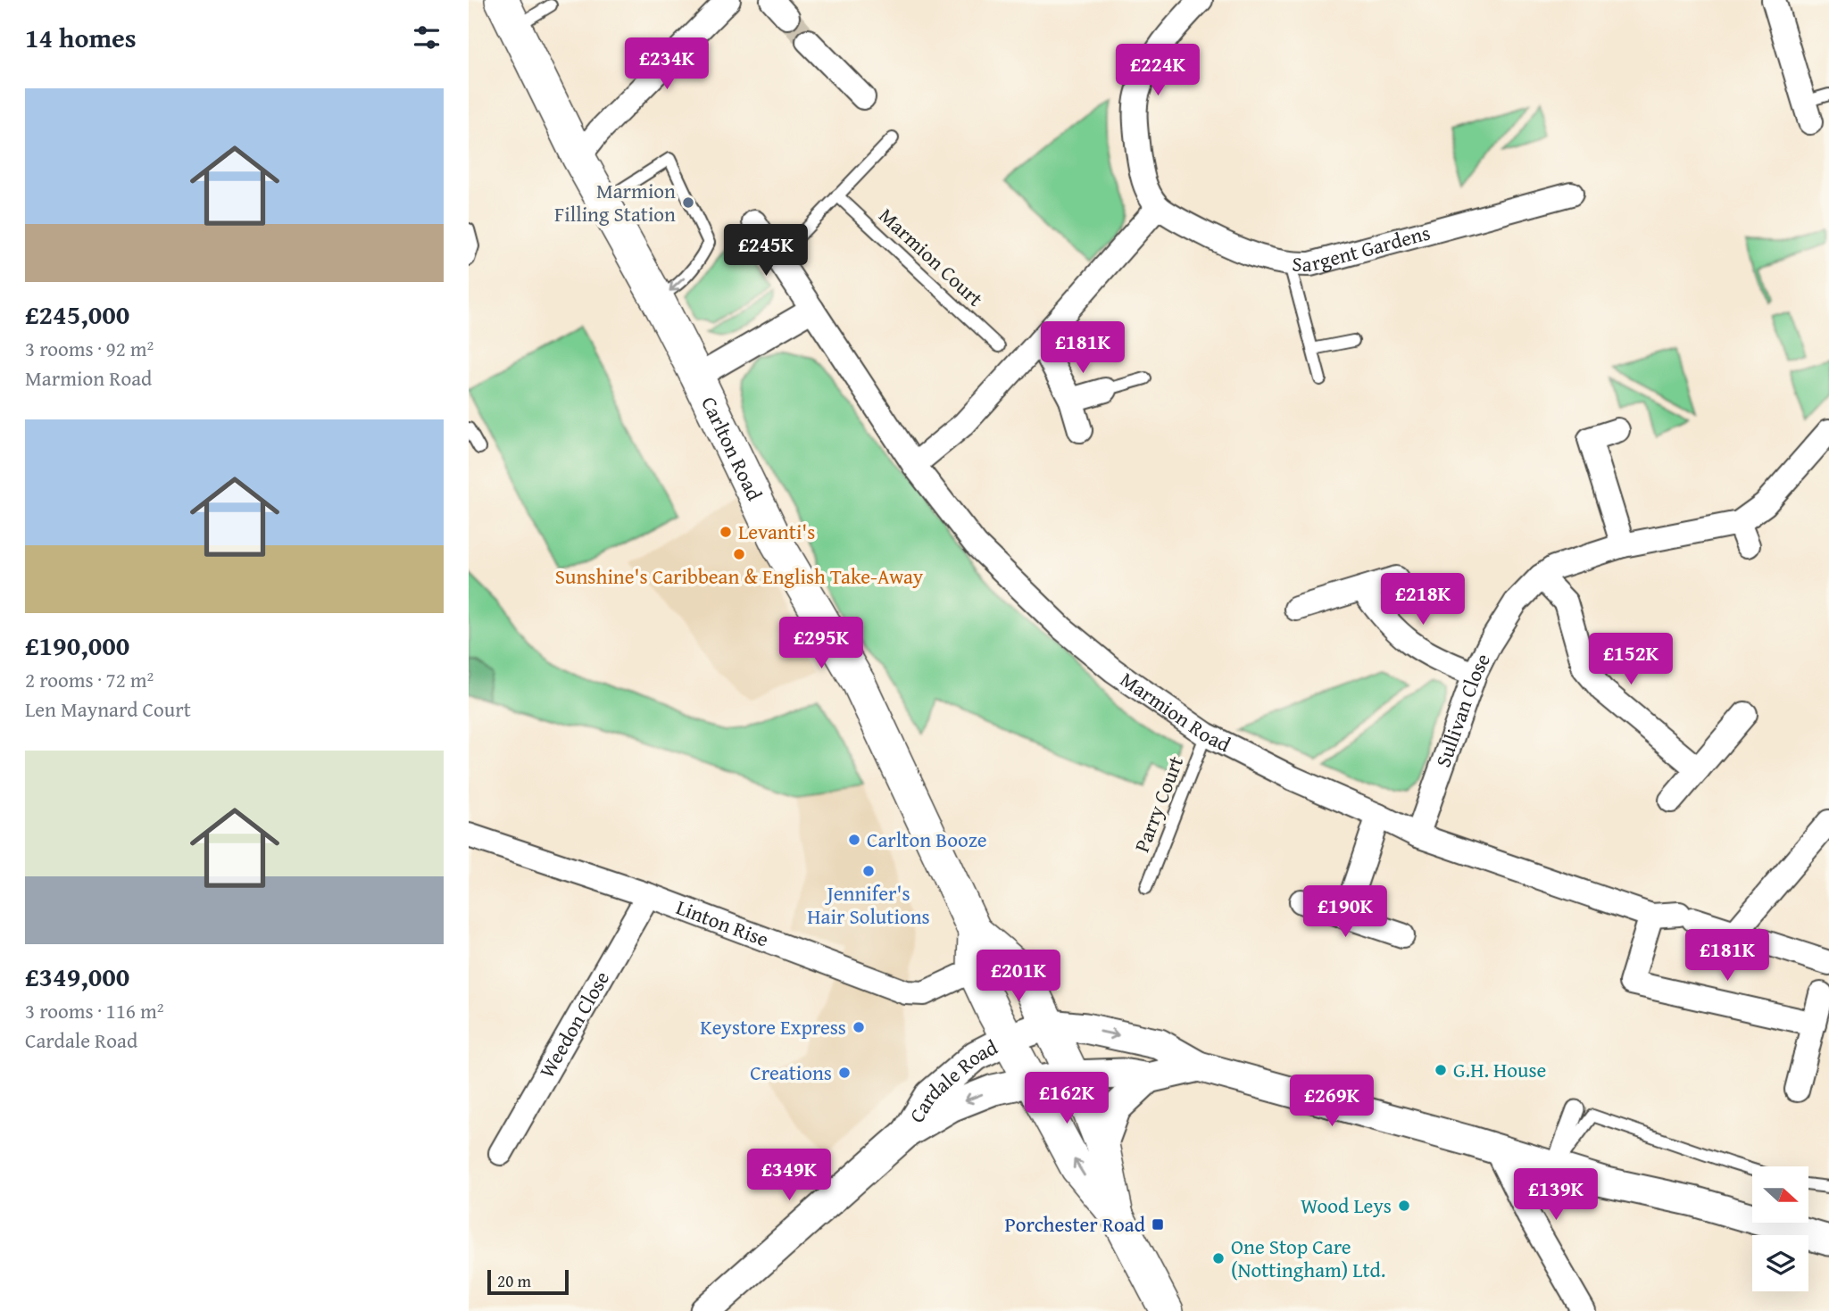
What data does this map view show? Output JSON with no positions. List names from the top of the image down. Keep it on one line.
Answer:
{"streets":{"main road":["Carlton Road"],"street":["Sargent Gardens","Sullivan Close","Marmion Road","Linton Rise","Weedon Close","Cardale Road"],"lane":["Marmion Court","Parry Court"]},"crossings":[["Carlton Road","Linton Rise"],["Carlton Road","Cardale Road"],["Sullivan Close","Marmion Road"],["Marmion Road","Parry Court"],["Linton Rise","Weedon Close"]],"places":{"other":["Marmion Filling Station","Levanti's","Sunshine's Caribbean & English Take-Away","Carlton Booze","Jennifer's Hair Solutions","Keystore Express","G.H. House","Creations","Wood Leys","One Stop Care (Nottingham) Ltd."],"transit":["Porchester Road"]},"scale_bar":"20 m","north":"right","page":{"heading":"14 homes","price":["£234K","£224K","£245K","£181K","£218K","£295K","£152K","£190K","£181K","£201K","£162K","£269K","£349K","£139K"],"list":[{"name":"£245,000","note":"3 rooms · 92 m² · Marmion Road"},{"name":"£190,000","note":"2 rooms · 72 m² · Len Maynard Court"},{"name":"£349,000","note":"3 rooms · 116 m² · Cardale Road"}],"scale":"20 m"}}
